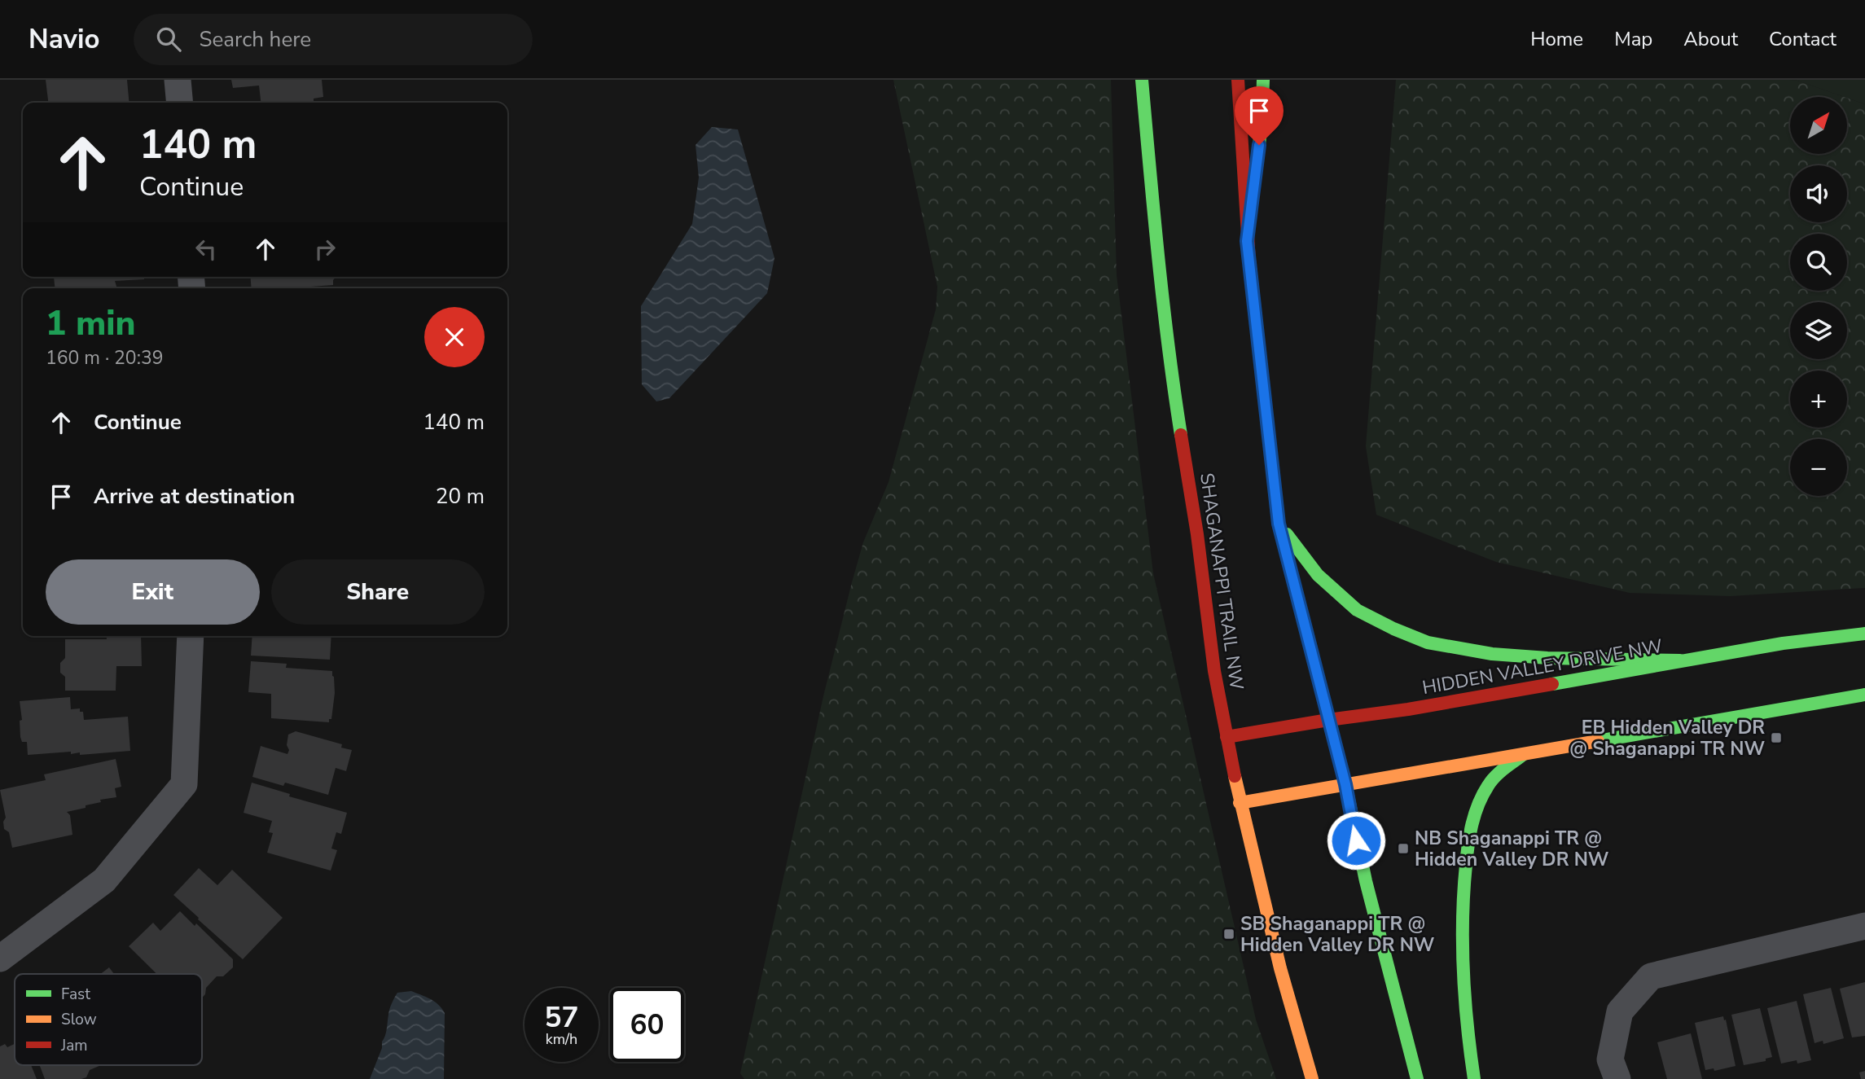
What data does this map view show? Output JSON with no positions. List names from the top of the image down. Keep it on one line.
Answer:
{"streets":{"main road":["SHAGANAPPI TRAIL NW","HIDDEN VALLEY DRIVE NW"]},"crossings":[["SHAGANAPPI TRAIL NW","HIDDEN VALLEY DRIVE NW"]],"places":{"transit":["EB Hidden Valley DR @ Shaganappi TR NW","NB Shaganappi TR @ Hidden Valley DR NW","SB Shaganappi TR @ Hidden Valley DR NW"]},"legend":["Fast","Slow","Jam"],"north":"top right","page":{"header":"Navio","search":"Search here","nav":["Home","Map","About","Contact"],"map_buttons":["+","−"],"turn":["140 m","Continue"],"heading":["1 min","160 m · 20:39"],"list":[{"name":"Continue","value":"140 m"},{"name":"Arrive at destination","value":"20 m"}],"buttons":["Exit","Share"],"speed":"57 km/h","limit":"60"}}
